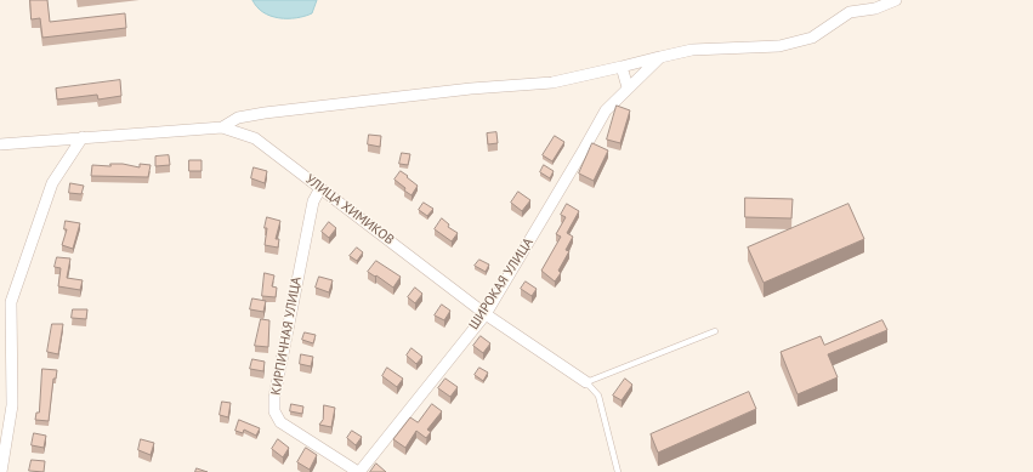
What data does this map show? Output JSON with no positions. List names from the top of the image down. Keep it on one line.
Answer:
{"streets":{"street":["УЛИЦА ХИМИКОВ","ШИРОКАЯ УЛИЦА","КИРПИЧНАЯ УЛИЦА"]},"crossings":[["УЛИЦА ХИМИКОВ","ШИРОКАЯ УЛИЦА"],["УЛИЦА ХИМИКОВ","КИРПИЧНАЯ УЛИЦА"],["ШИРОКАЯ УЛИЦА","КИРПИЧНАЯ УЛИЦА"]]}
